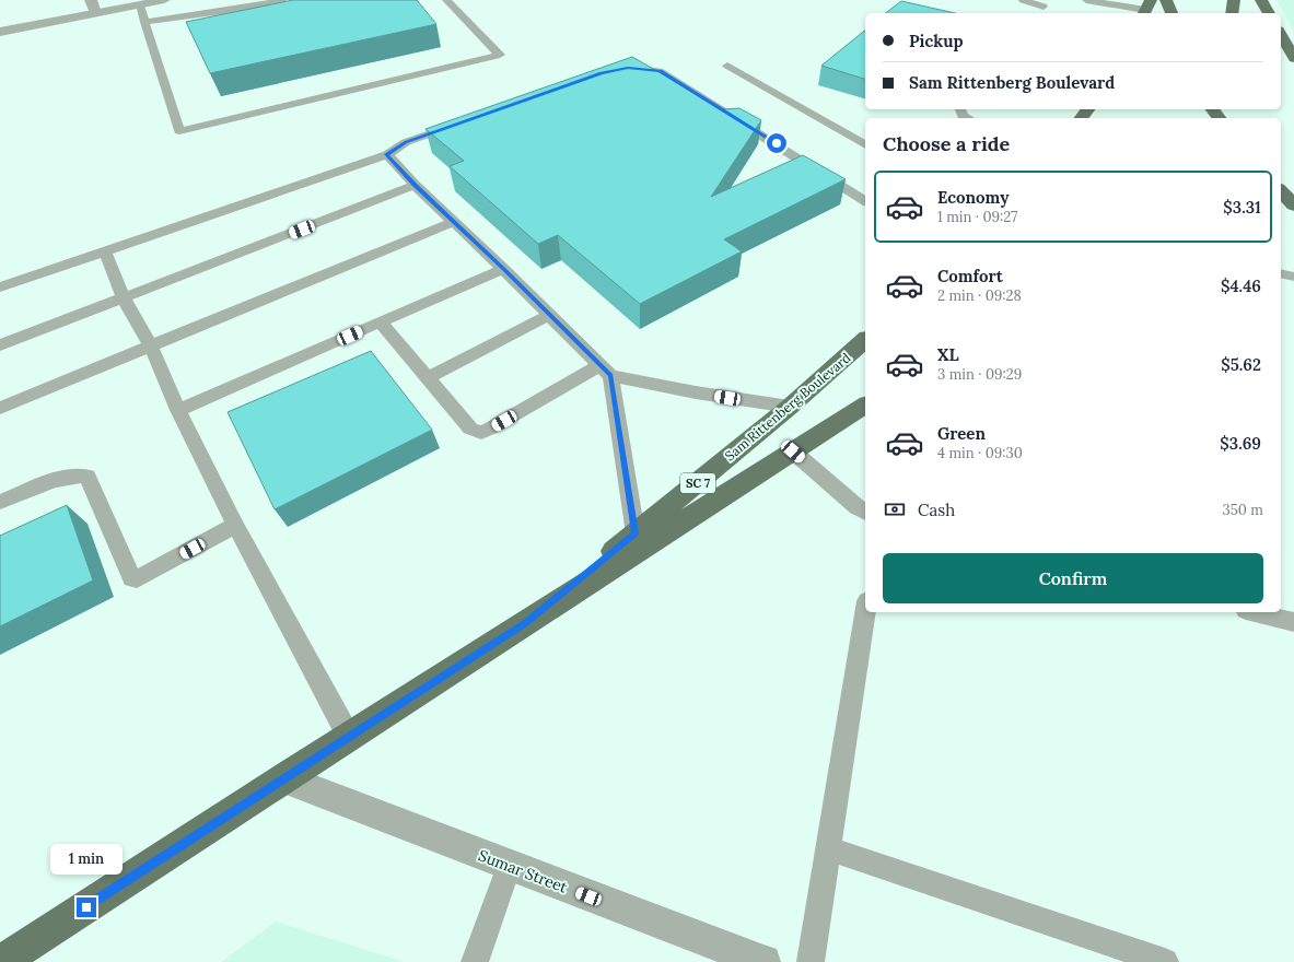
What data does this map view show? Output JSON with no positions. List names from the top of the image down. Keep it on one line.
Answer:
{"streets":{"main road":["Sam Rittenberg Boulevard","SC 7"],"street":["Sumar Street"]},"crossings":[["Sam Rittenberg Boulevard","Sumar Street"]],"page":{"banner":["Pickup","Sam Rittenberg Boulevard"],"heading":"Choose a ride","list":[{"name":"Economy","note":"1 min · 09:27","value":"$3.31"},{"name":"Comfort","note":"2 min · 09:28","value":"$4.46"},{"name":"XL","note":"3 min · 09:29","value":"$5.62"},{"name":"Green","note":"4 min · 09:30","value":"$3.69"}],"pay":["Cash","350 m"],"buttons":"Confirm","bubble":"1 min"}}
